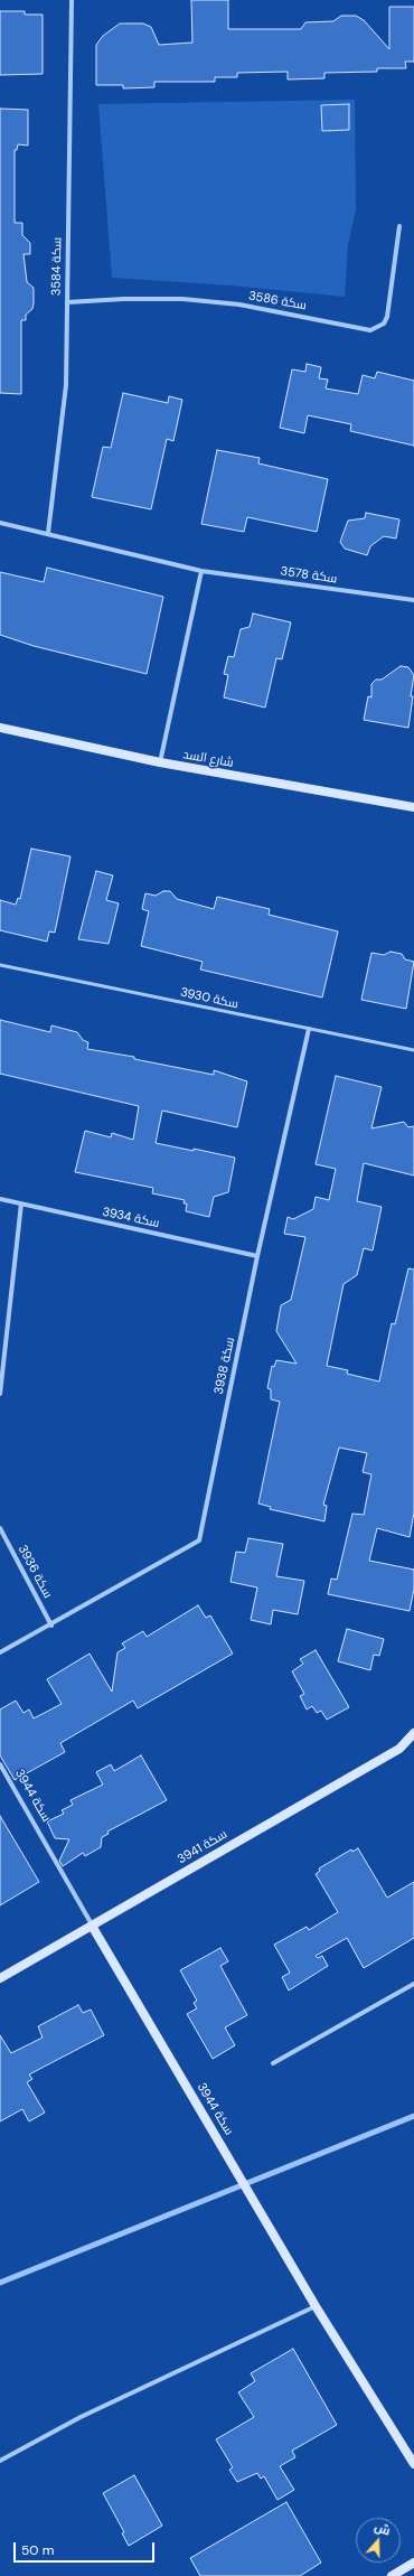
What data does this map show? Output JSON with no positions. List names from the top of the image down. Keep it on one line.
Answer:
{"streets":{"street":["سكة 3584","سكة 3586","سكة 3578","شارع السد","سكة 3934","سكة 3938","سكة 3936","سكة 3944","سكة 3941"],"lane":["سكة 3930"]},"crossings":[["سكة 3584","سكة 3586"],["سكة 3584","سكة 3578"],["سكة 3930","سكة 3938"],["سكة 3934","سكة 3938"],["سكة 3938","سكة 3936"],["سكة 3944","سكة 3941"]],"scale_bar":"50 m","north":"top"}
